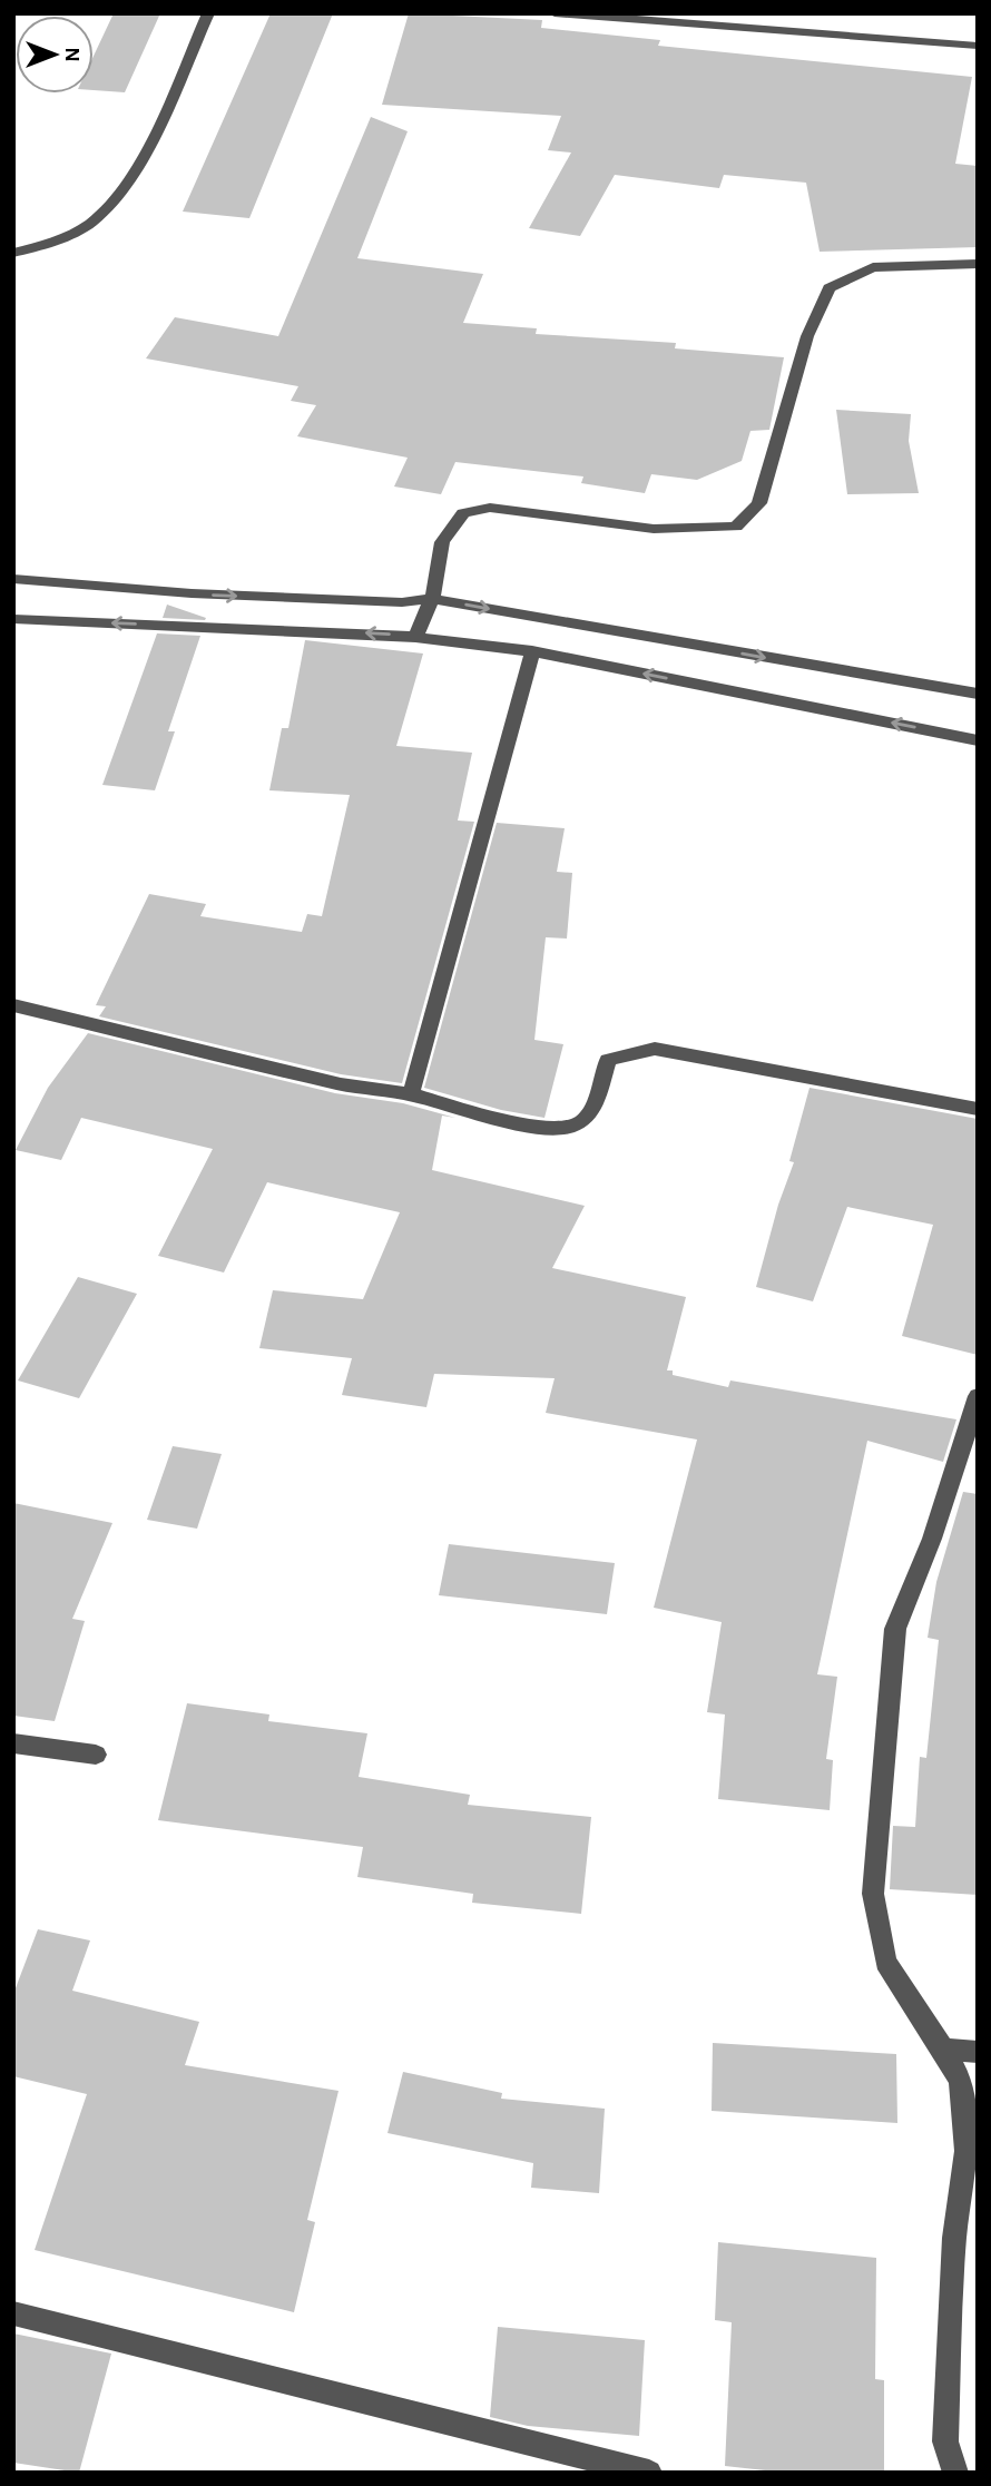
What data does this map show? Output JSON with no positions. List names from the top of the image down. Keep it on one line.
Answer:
{"north":"right"}
